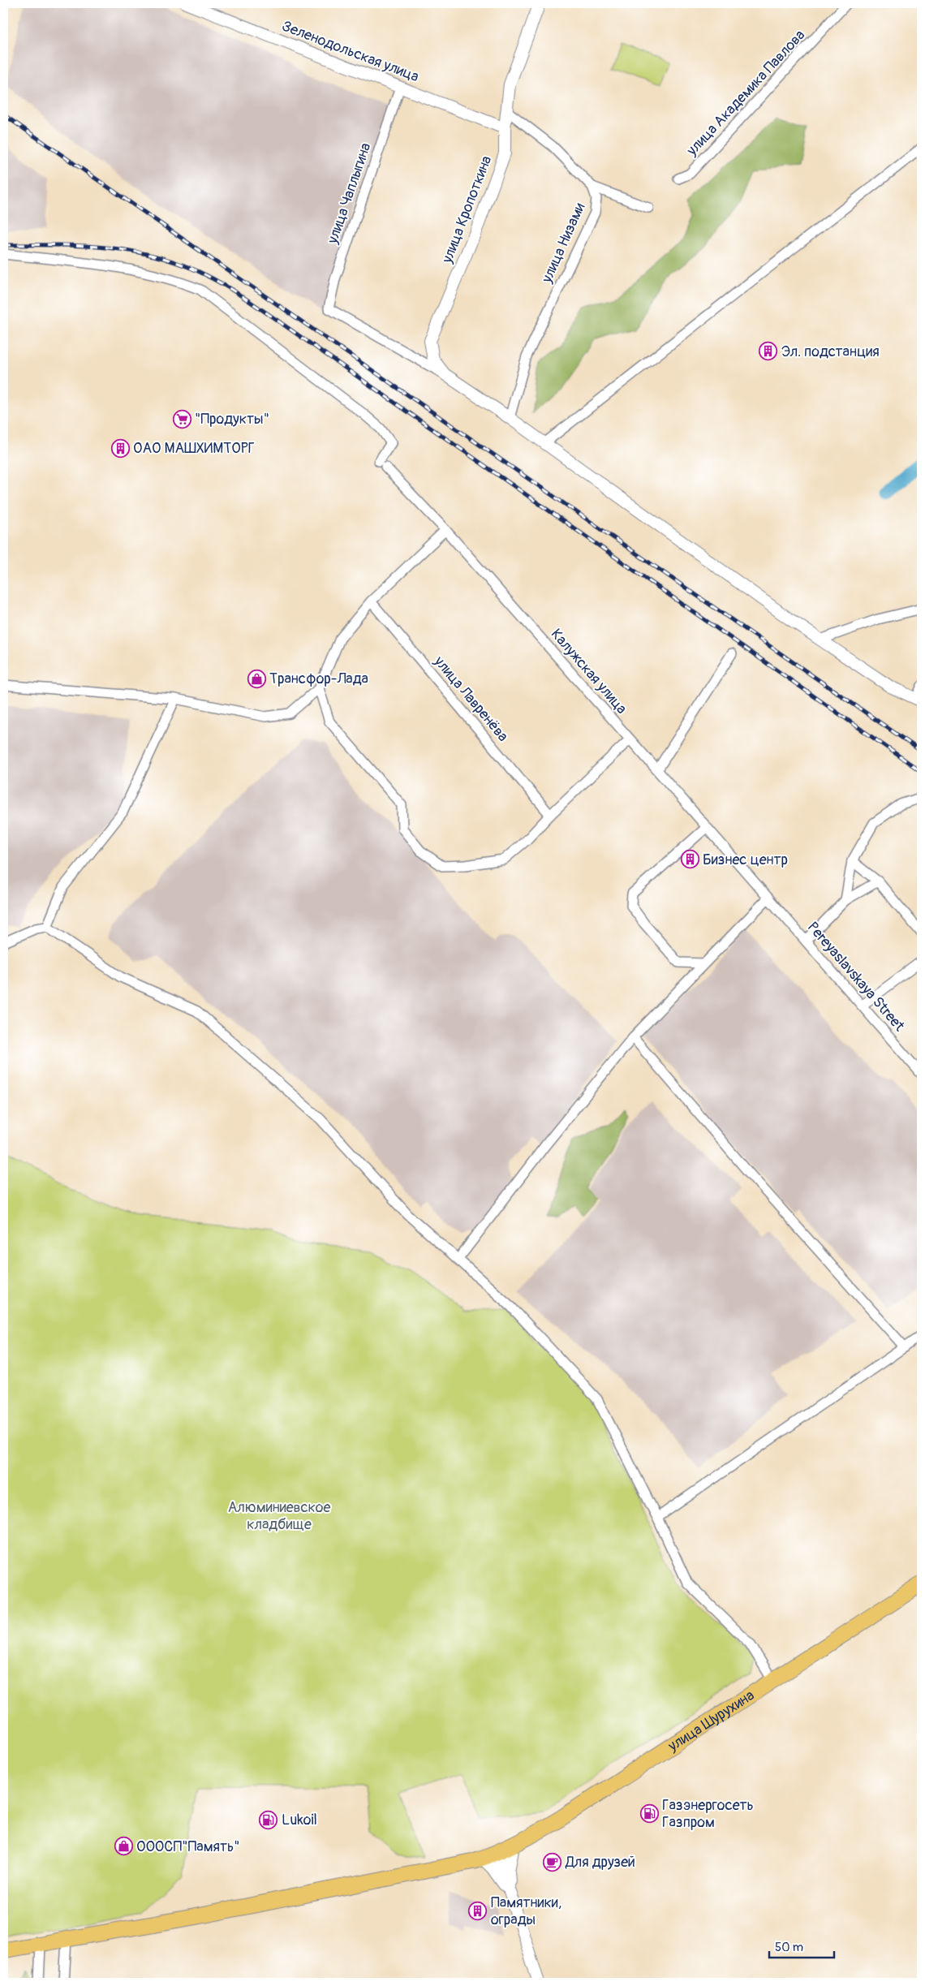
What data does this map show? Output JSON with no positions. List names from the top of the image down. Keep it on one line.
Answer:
{"streets":{"highway":["улица Шурухина"],"street":["Зеленодольская улица","улица Академика Павлова","улица Чаплыгина","улица Кропоткина","улица Низами","Калужская улица","улица Лавренёва","Pereyaslavskaya Street"]},"crossings":[["Зеленодольская улица","улица Чаплыгина"],["Зеленодольская улица","улица Кропоткина"],["улица Чаплыгина","улица Кропоткина"],["улица Кропоткина","улица Низами"],["Калужская улица","Pereyaslavskaya Street"]],"parks":["Алюминиевское кладбище"],"places":{"building":["Эл. подстанция","ОАО МАШХИМТОРГ","Бизнес центр","Памятники, ограды"],"supermarket":["\"Продукты\""],"shop":["Трансфор-Лада","ОООСП\"Память\""],"fuel station":["Газэнергосеть Газпром","Lukoil"],"cafe":["Для друзей"]},"scale_bar":"50 m"}
